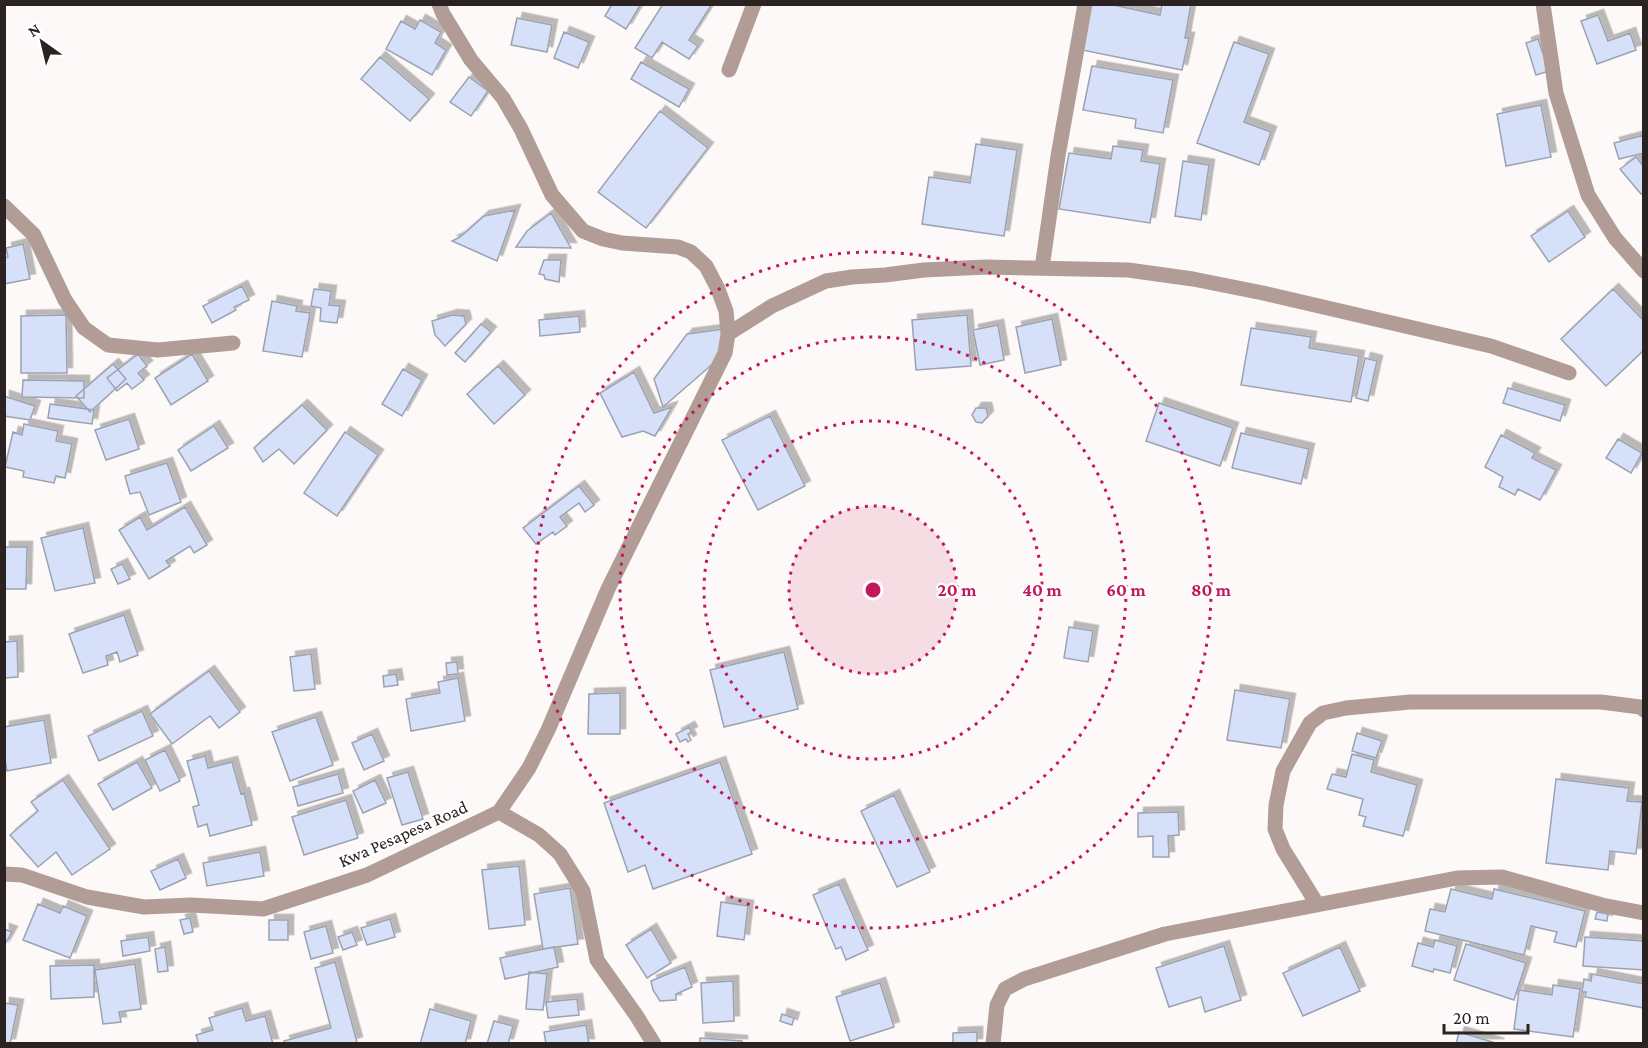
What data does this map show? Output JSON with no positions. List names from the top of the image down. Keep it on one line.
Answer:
{"streets":{"street":["Kwa Pesapesa Road"]},"scale_bar":"20 m","north":"top left","rings":["20 m","40 m","60 m","80 m"]}
